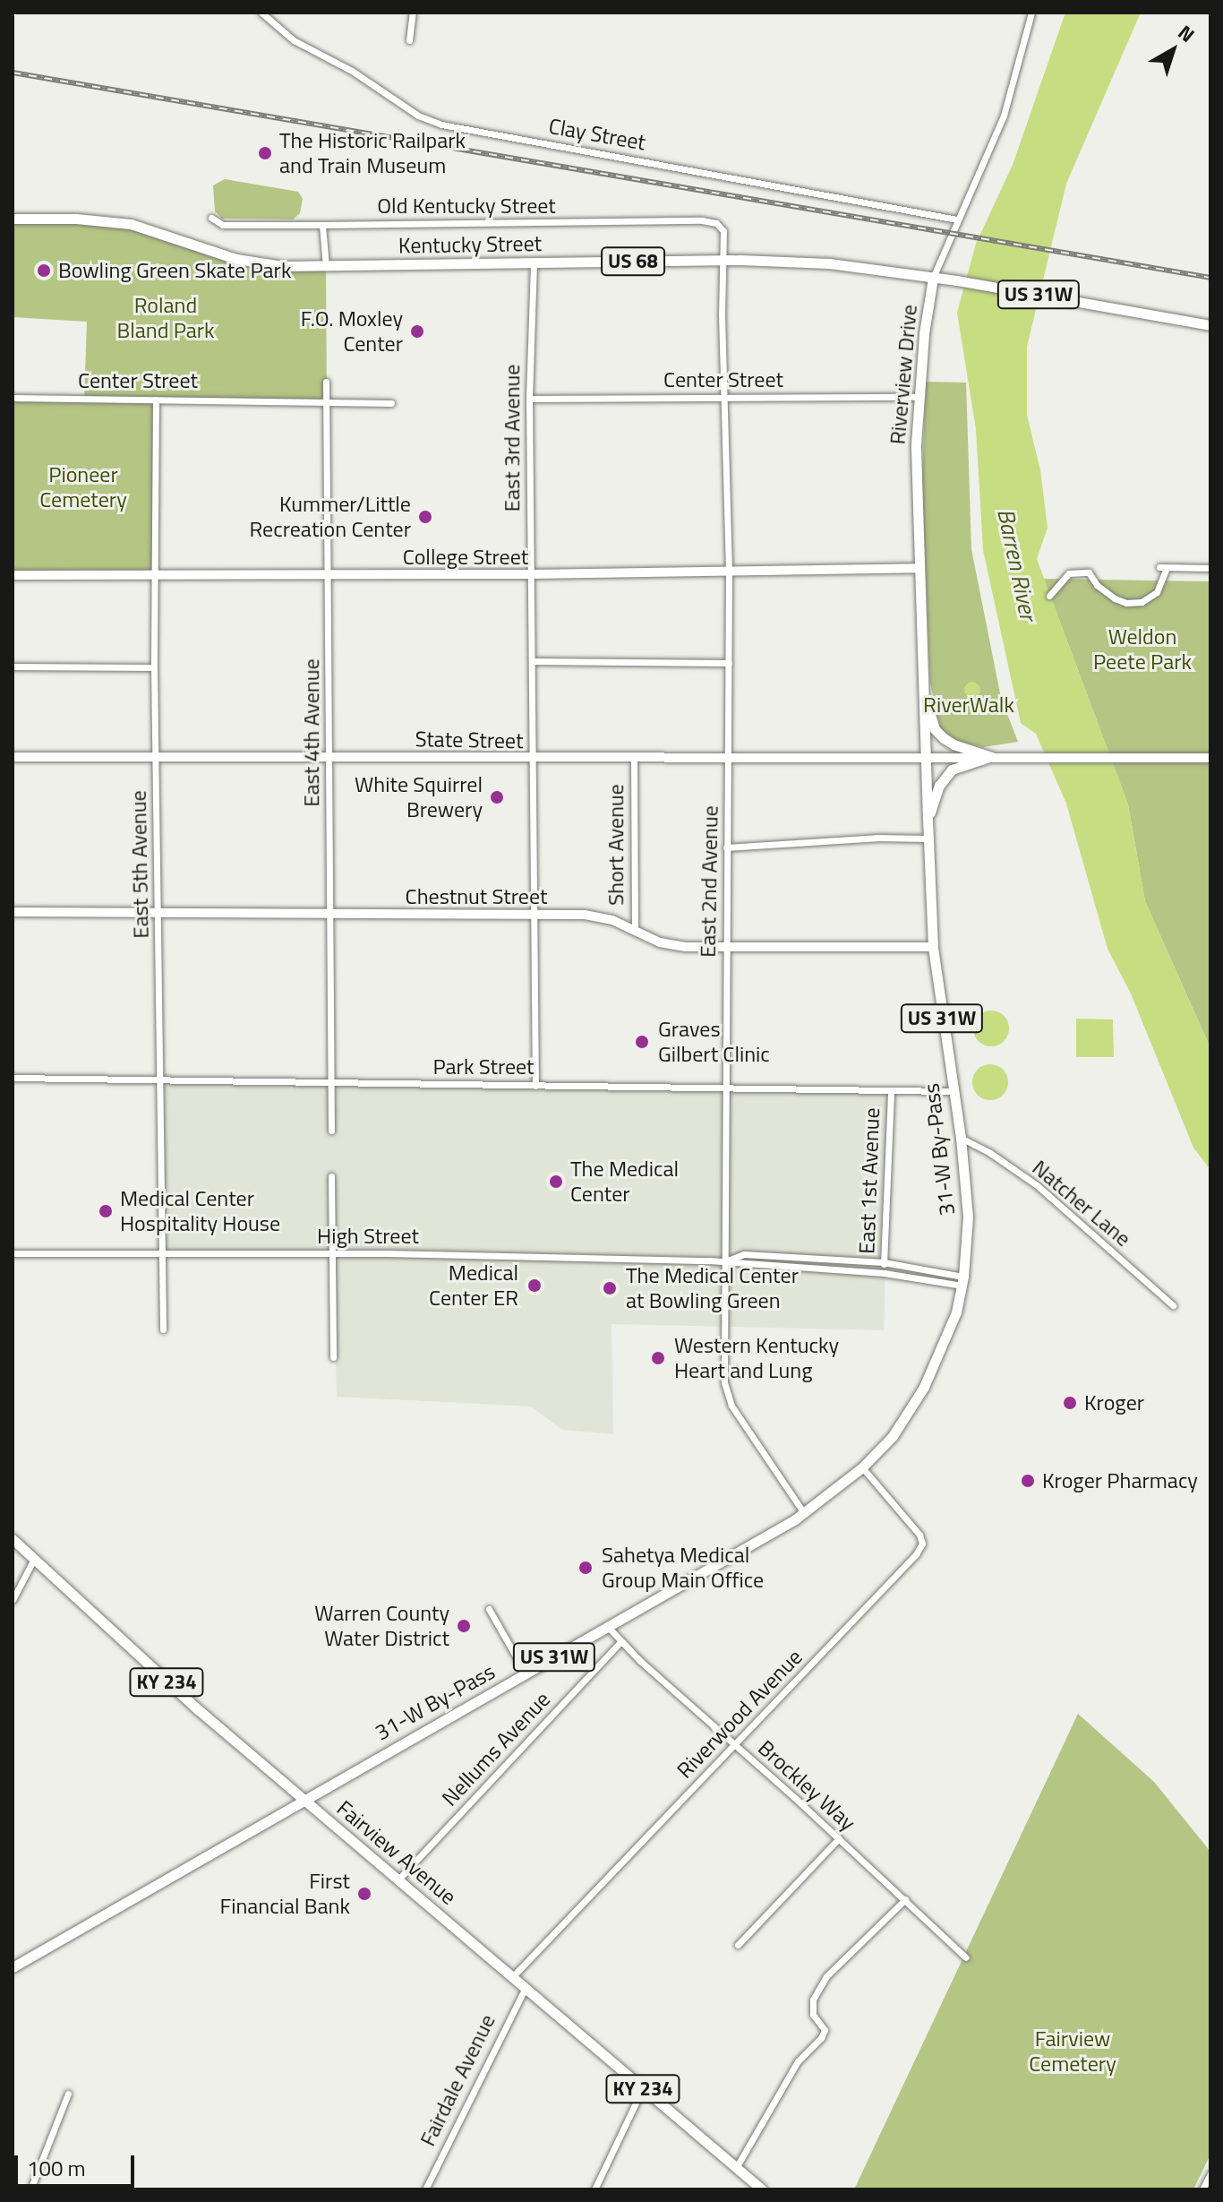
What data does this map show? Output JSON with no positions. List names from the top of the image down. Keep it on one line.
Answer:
{"streets":{"main road":["Kentucky Street","US 68","US 31W","Riverview Drive","31-W By-Pass","KY 234","Fairview Avenue"],"street":["Clay Street","Old Kentucky Street","Center Street","East 3rd Avenue","College Street","East 4th Avenue","State Street","Short Avenue","East 5th Avenue","East 2nd Avenue","Chestnut Street","Park Street","East 1st Avenue","Natcher Lane","High Street","Riverwood Avenue","Nellums Avenue","Brockley Way","Fairdale Avenue"]},"crossings":[["Clay Street","Riverview Drive"],["Old Kentucky Street","East 2nd Avenue"],["Kentucky Street","US 31W"],["Kentucky Street","Riverview Drive"],["Kentucky Street","East 3rd Avenue"],["Kentucky Street","East 2nd Avenue"],["US 31W","Riverview Drive"],["Riverview Drive","Center Street"],["Riverview Drive","College Street"],["Riverview Drive","State Street"],["Riverview Drive","31-W By-Pass"],["Center Street","East 3rd Avenue"],["Center Street","East 4th Avenue"],["Center Street","East 5th Avenue"],["Center Street","East 2nd Avenue"],["East 3rd Avenue","College Street"],["East 3rd Avenue","State Street"],["East 3rd Avenue","Chestnut Street"],["East 3rd Avenue","Park Street"],["College Street","East 4th Avenue"],["College Street","East 5th Avenue"],["College Street","East 2nd Avenue"],["East 4th Avenue","State Street"],["East 4th Avenue","Chestnut Street"],["East 4th Avenue","Park Street"],["State Street","Short Avenue"],["State Street","East 5th Avenue"],["State Street","East 2nd Avenue"],["State Street","31-W By-Pass"],["Short Avenue","Chestnut Street"],["East 5th Avenue","Chestnut Street"],["East 5th Avenue","Park Street"],["East 5th Avenue","High Street"],["East 2nd Avenue","Chestnut Street"],["East 2nd Avenue","Park Street"],["East 2nd Avenue","31-W By-Pass"],["East 2nd Avenue","High Street"],["Chestnut Street","31-W By-Pass"],["Park Street","31-W By-Pass"],["Park Street","East 1st Avenue"],["31-W By-Pass","Natcher Lane"],["31-W By-Pass","Riverwood Avenue"],["31-W By-Pass","Brockley Way"],["31-W By-Pass","Fairview Avenue"],["Riverwood Avenue","Brockley Way"],["Riverwood Avenue","Fairview Avenue"],["Nellums Avenue","Brockley Way"],["Nellums Avenue","Fairview Avenue"],["Fairview Avenue","Fairdale Avenue"]],"water":["Barren River"],"parks":["Roland Bland Park","Pioneer Cemetery","Weldon Peete Park","RiverWalk","Fairview Cemetery"],"places":["The Historic Railpark and Train Museum","Bowling Green Skate Park","F.O. Moxley Center","Kummer/Little Recreation Center","White Squirrel Brewery","Graves Gilbert Clinic","The Medical Center","Medical Center Hospitality House","Medical Center ER","The Medical Center at Bowling Green","Western Kentucky Heart and Lung","Kroger","Kroger Pharmacy","Sahetya Medical Group Main Office","Warren County Water District","First Financial Bank"],"scale_bar":"100 m","north":"top right"}
